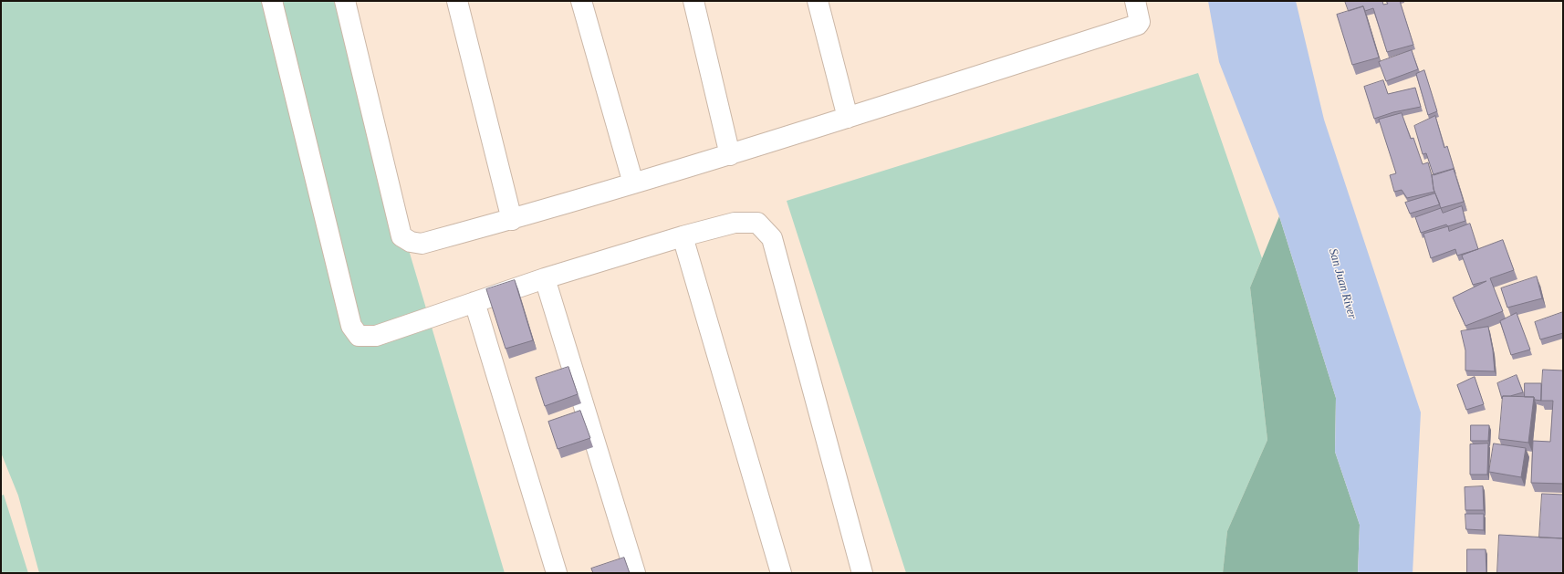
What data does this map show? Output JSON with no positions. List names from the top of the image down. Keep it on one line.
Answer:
{"water":["San Juan River"]}
